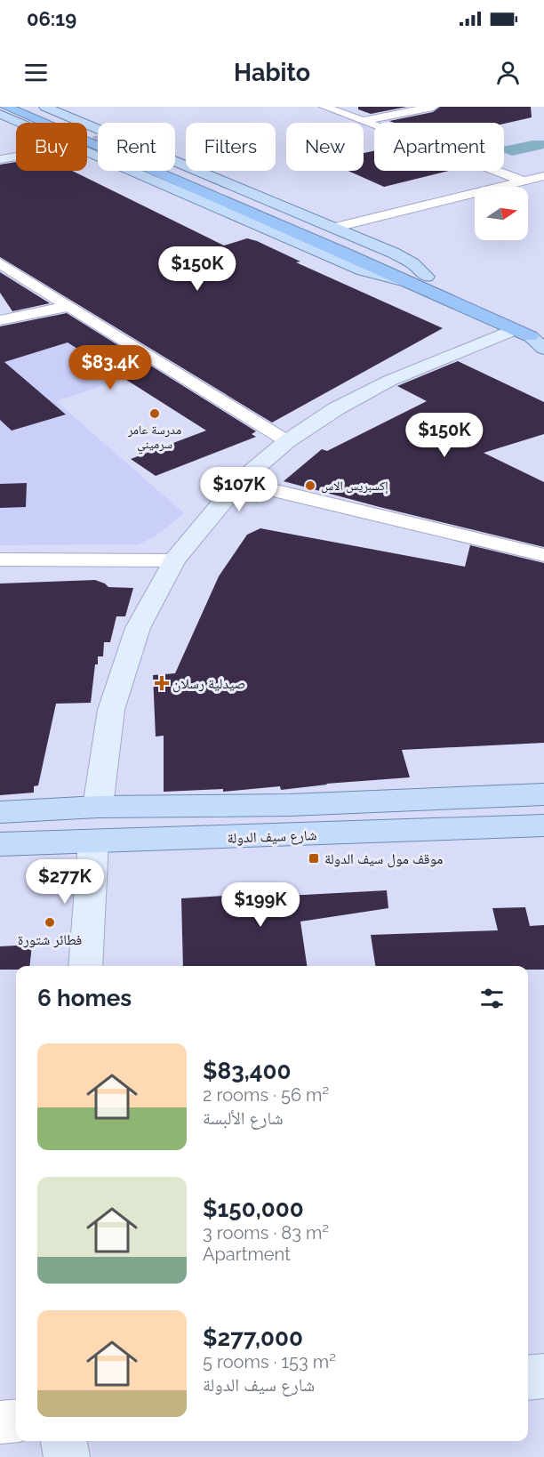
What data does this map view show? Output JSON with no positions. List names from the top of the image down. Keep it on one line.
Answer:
{"streets":{"main road":["شارع سيف الدولة"]},"places":{"other":["مدرسة عامر سرميني","إكسبريس الاس","فطائر شتورة"],"health":["صيدلية رسلان"],"transit":["موقف مول سيف الدولة"]},"north":"right","page":{"status":"06:19","header":"Habito","chip":["Buy","Rent","Filters","New","Apartment"],"price":["$150K","$83.4K","$150K","$107K","$277K","$199K"],"heading":"6 homes","list":[{"name":"$83,400","note":"2 rooms · 56 m² · شارع الألبسة"},{"name":"$150,000","note":"3 rooms · 83 m² · Apartment"},{"name":"$277,000","note":"5 rooms · 153 m² · شارع سيف الدولة"}]}}
